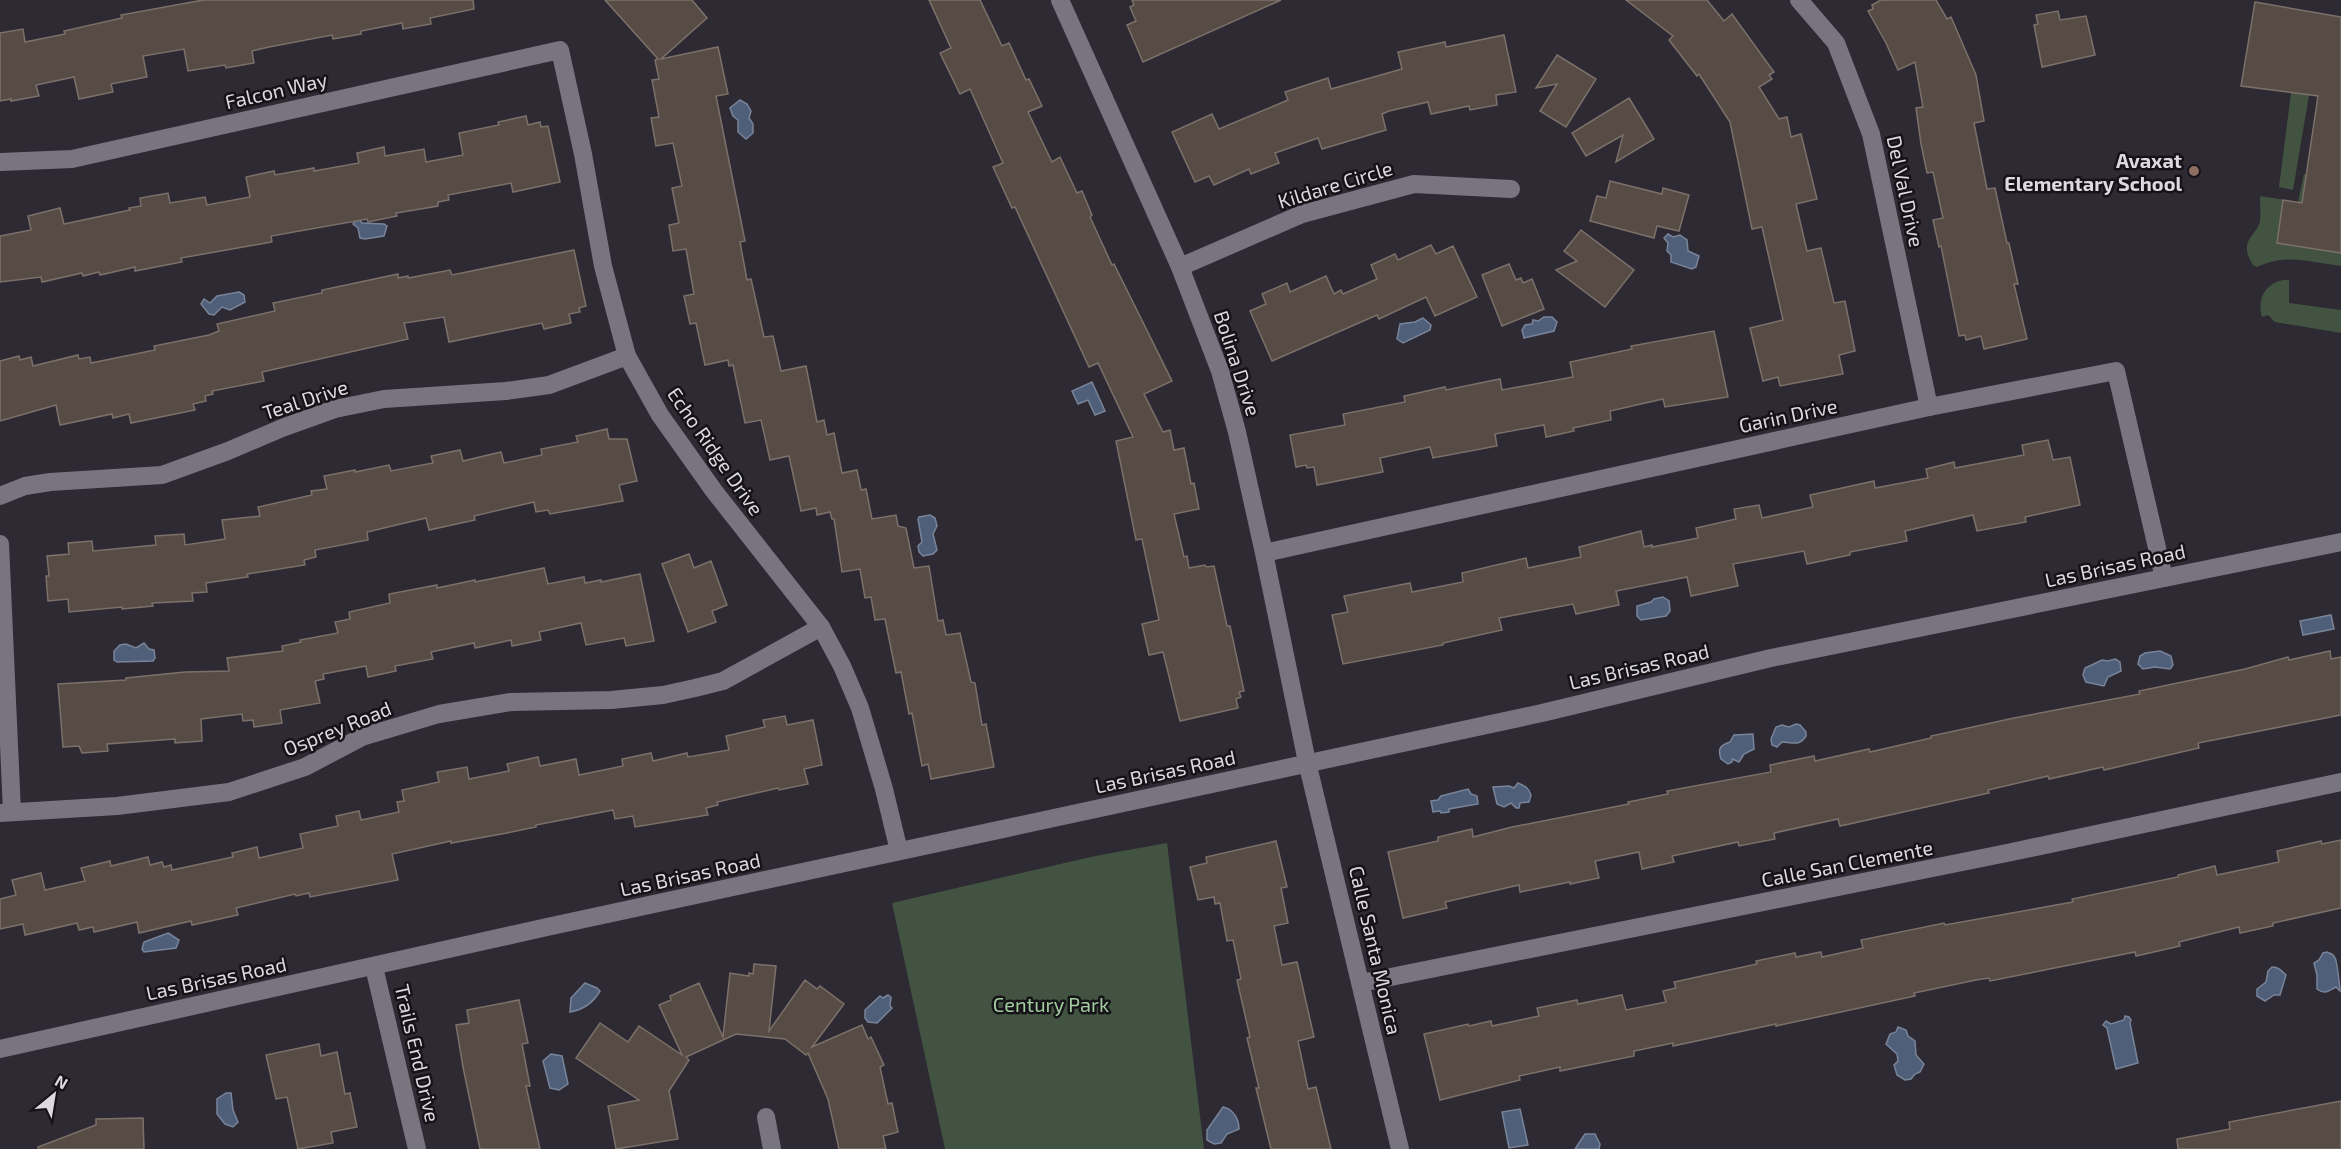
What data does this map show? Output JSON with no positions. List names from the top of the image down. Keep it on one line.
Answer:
{"streets":{"street":["Falcon Way","Kildare Circle","Del Val Drive","Bolina Drive","Teal Drive","Garin Drive","Echo Ridge Drive","Las Brisas Road","Osprey Road","Calle San Clemente","Calle Santa Monica","Trails End Drive"]},"crossings":[["Falcon Way","Echo Ridge Drive"],["Kildare Circle","Bolina Drive"],["Del Val Drive","Garin Drive"],["Bolina Drive","Garin Drive"],["Bolina Drive","Las Brisas Road"],["Bolina Drive","Calle Santa Monica"],["Teal Drive","Echo Ridge Drive"],["Garin Drive","Las Brisas Road"],["Echo Ridge Drive","Las Brisas Road"],["Echo Ridge Drive","Osprey Road"],["Las Brisas Road","Calle Santa Monica"],["Las Brisas Road","Trails End Drive"],["Calle San Clemente","Calle Santa Monica"]],"parks":["Century Park"],"places":["Avaxat Elementary School"],"north":"top right"}
